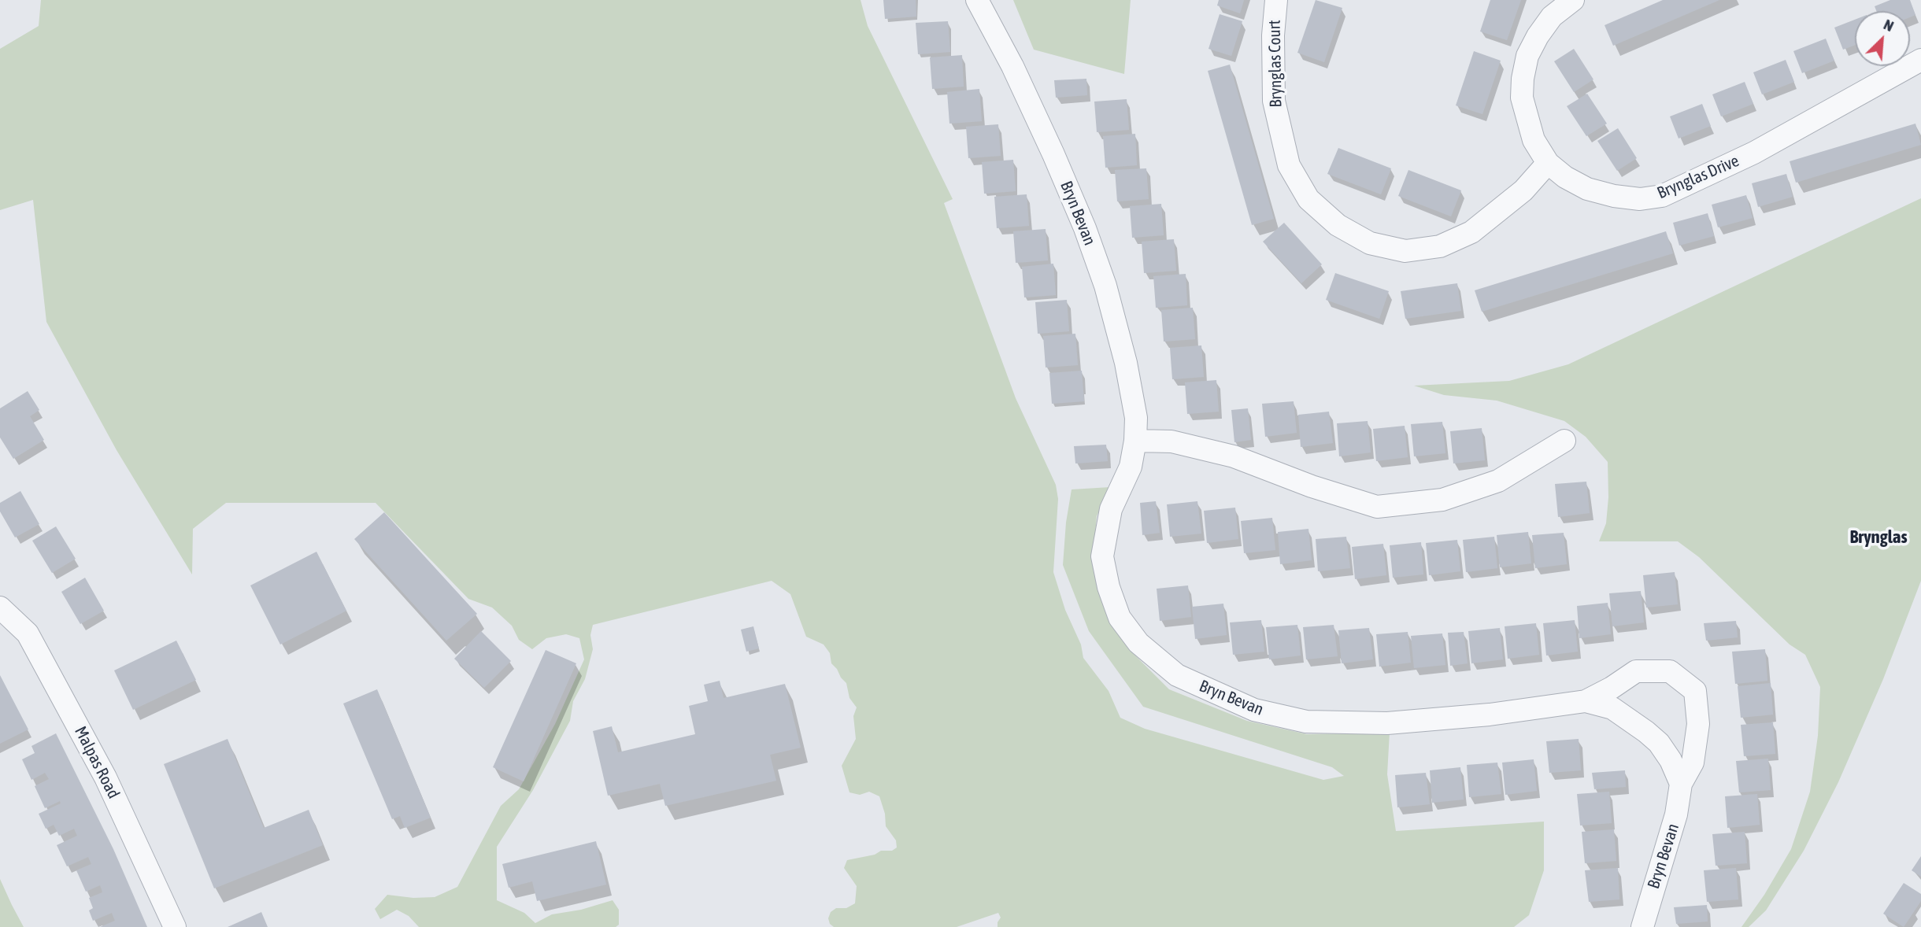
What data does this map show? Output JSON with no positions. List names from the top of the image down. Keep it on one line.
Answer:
{"streets":{"street":["Brynglas Court","Brynglas Drive","Bryn Bevan","Malpas Road"]},"crossings":[["Brynglas Court","Brynglas Drive"]],"districts":["Brynglas"],"north":"top right"}
